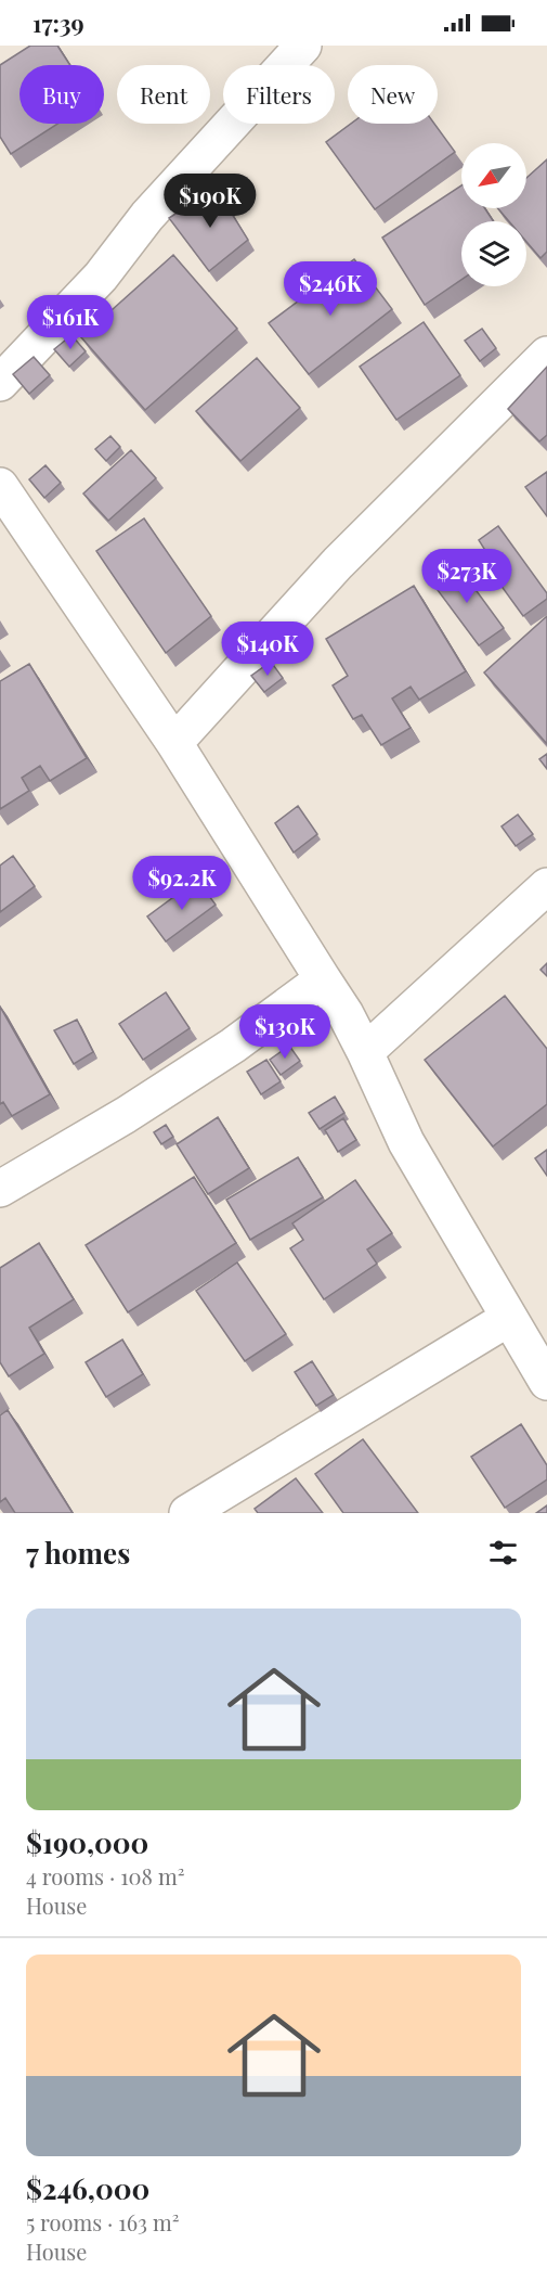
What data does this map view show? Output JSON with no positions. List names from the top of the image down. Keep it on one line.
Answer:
{"north":"bottom left","page":{"status":"17:39","chip":["Buy","Rent","Filters","New"],"price":["$190K","$246K","$161K","$273K","$140K","$92.2K","$130K"],"heading":"7 homes","list":[{"name":"$190,000","note":"4 rooms · 108 m² · House"},{"name":"$246,000","note":"5 rooms · 163 m² · House"}]}}
